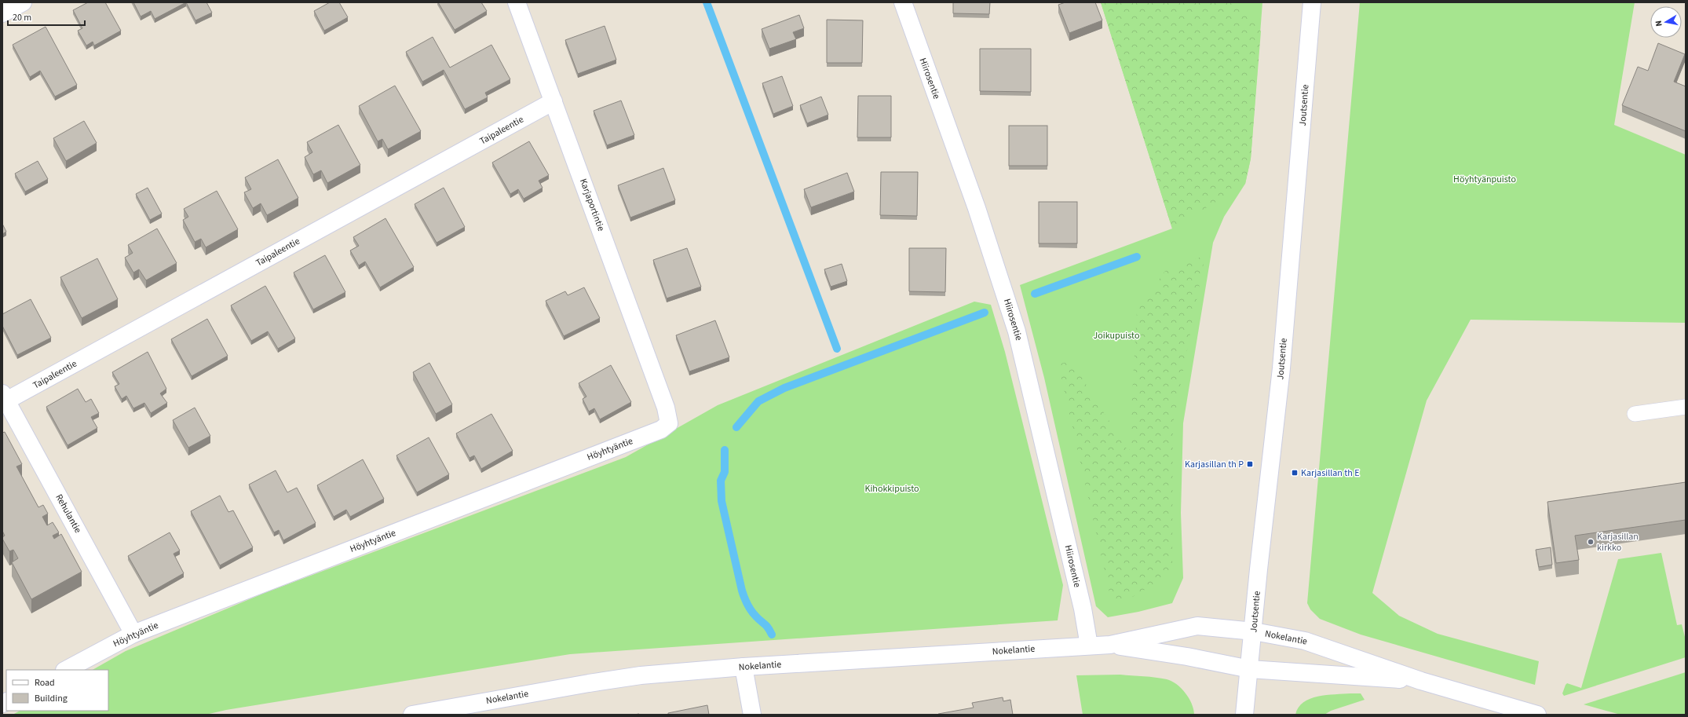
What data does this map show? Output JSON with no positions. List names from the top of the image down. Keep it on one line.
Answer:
{"streets":{"street":["Hiirosentie","Joutsentie","Taipaleentie","Karjaportintie","Höyhtyäntie","Rehulantie","Nokelantie"]},"crossings":[["Hiirosentie","Nokelantie"],["Joutsentie","Nokelantie"],["Taipaleentie","Karjaportintie"],["Taipaleentie","Rehulantie"],["Karjaportintie","Höyhtyäntie"],["Höyhtyäntie","Rehulantie"]],"parks":["Höyhtyänpuisto","Joikupuisto","Kihokkipuisto"],"places":{"transit":["Karjasillan th P","Karjasillan th E"],"other":["Karjasillan kirkko"]},"legend":["Road","Building"],"scale_bar":"20 m","north":"left"}
